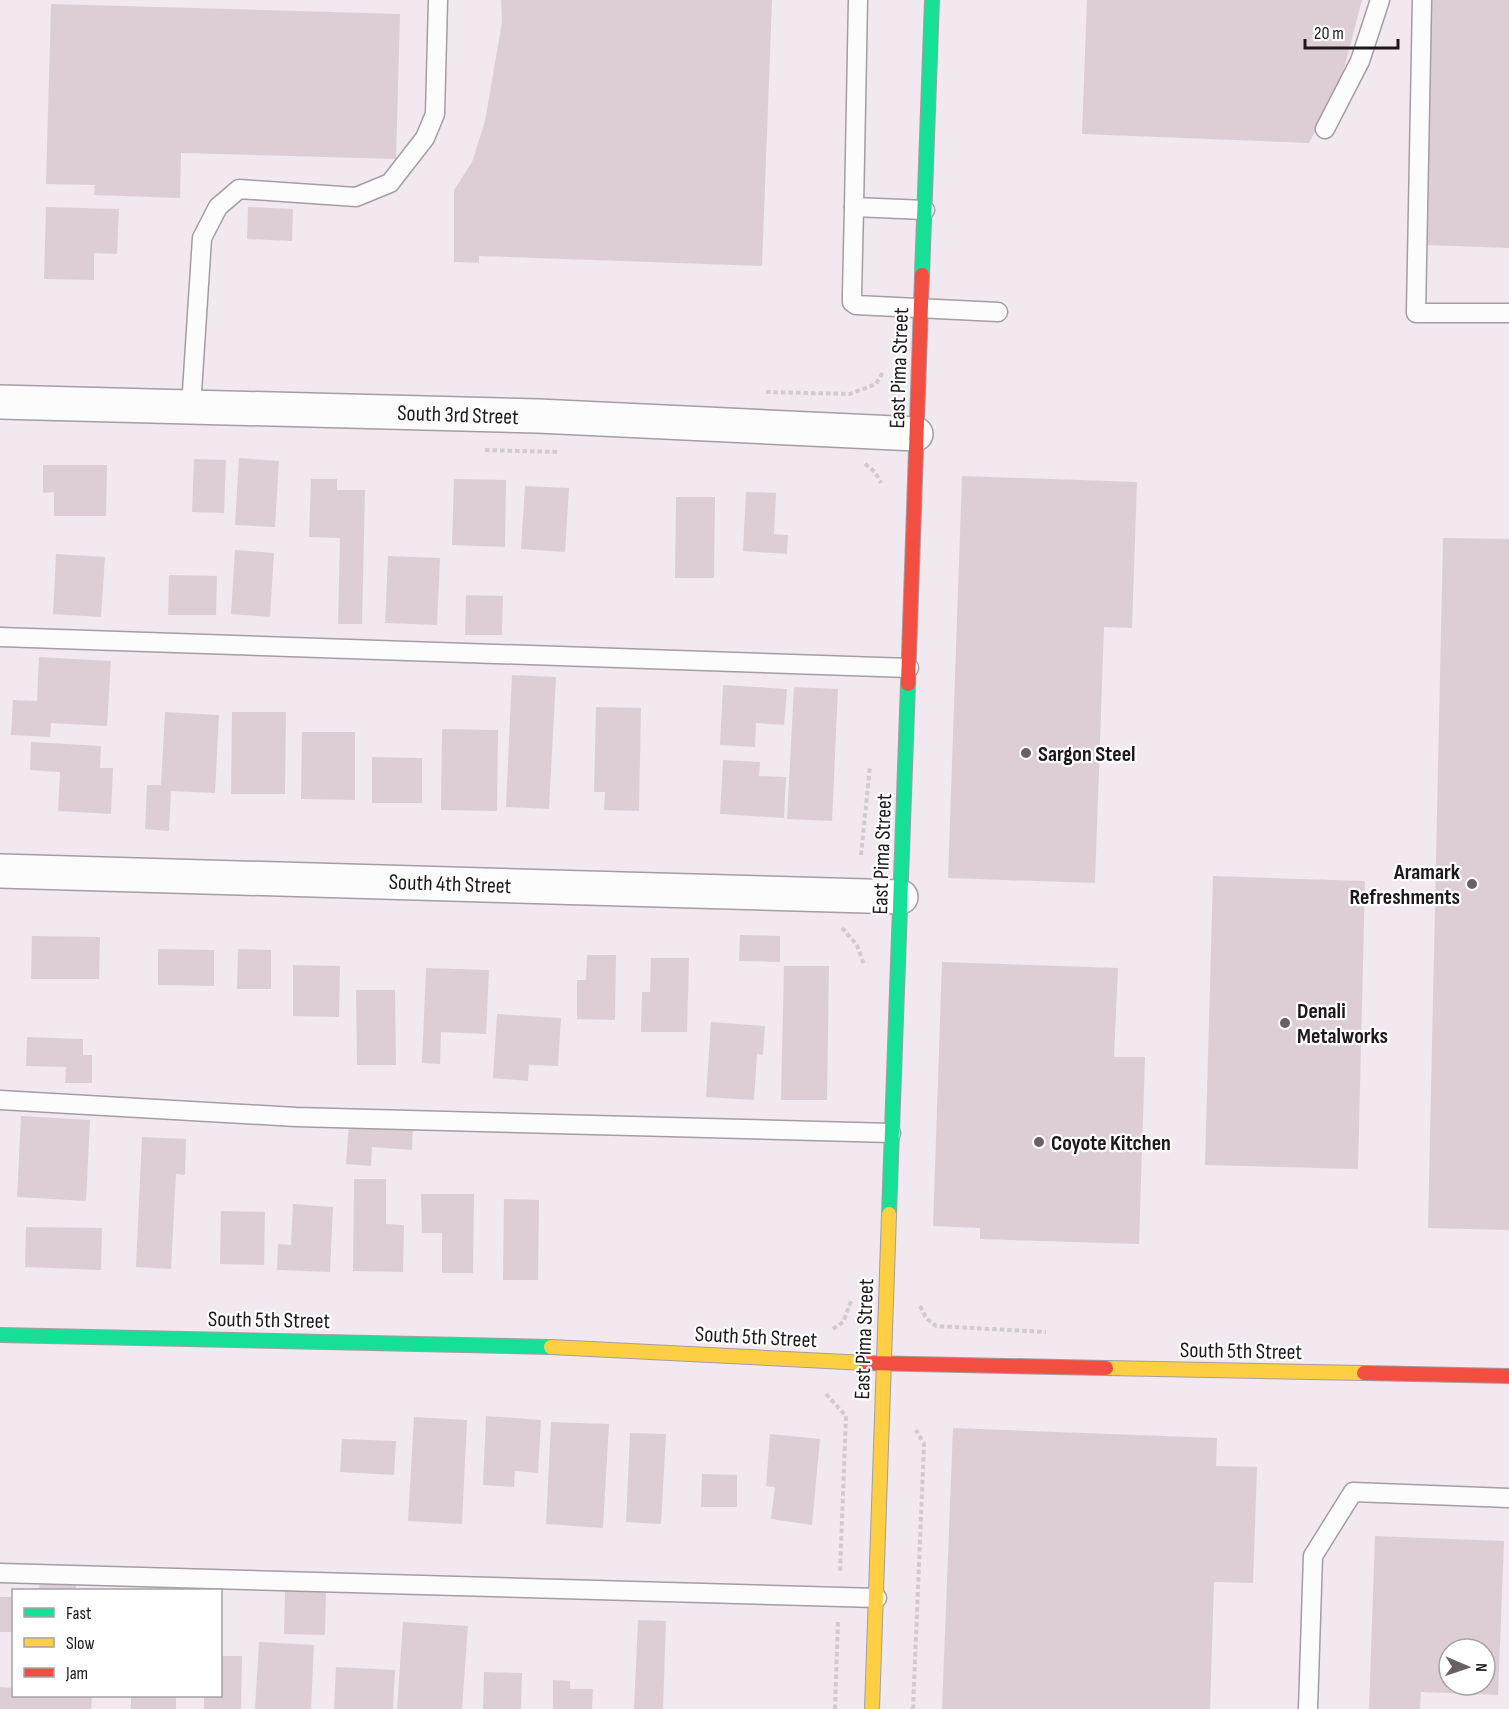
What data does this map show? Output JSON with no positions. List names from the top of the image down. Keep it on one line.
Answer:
{"streets":{"street":["East Pima Street","South 3rd Street","South 4th Street","South 5th Street"]},"crossings":[["East Pima Street","South 3rd Street"],["East Pima Street","South 4th Street"],["East Pima Street","South 5th Street"]],"places":["Sargon Steel","Aramark Refreshments","Denali Metalworks","Coyote Kitchen"],"legend":["Fast","Slow","Jam"],"scale_bar":"20 m","north":"right"}
